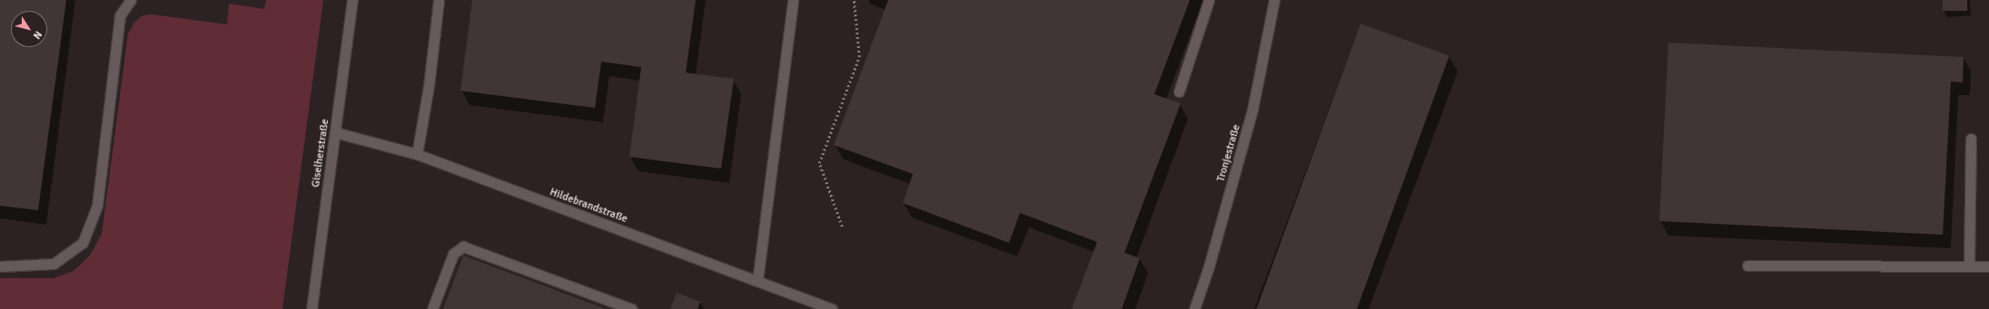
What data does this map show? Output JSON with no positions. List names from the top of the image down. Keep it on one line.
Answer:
{"streets":{"street":["Giselherstraße","Tronjestraße","Hildebrandstraße"]},"crossings":[["Giselherstraße","Hildebrandstraße"]],"north":"bottom right"}
